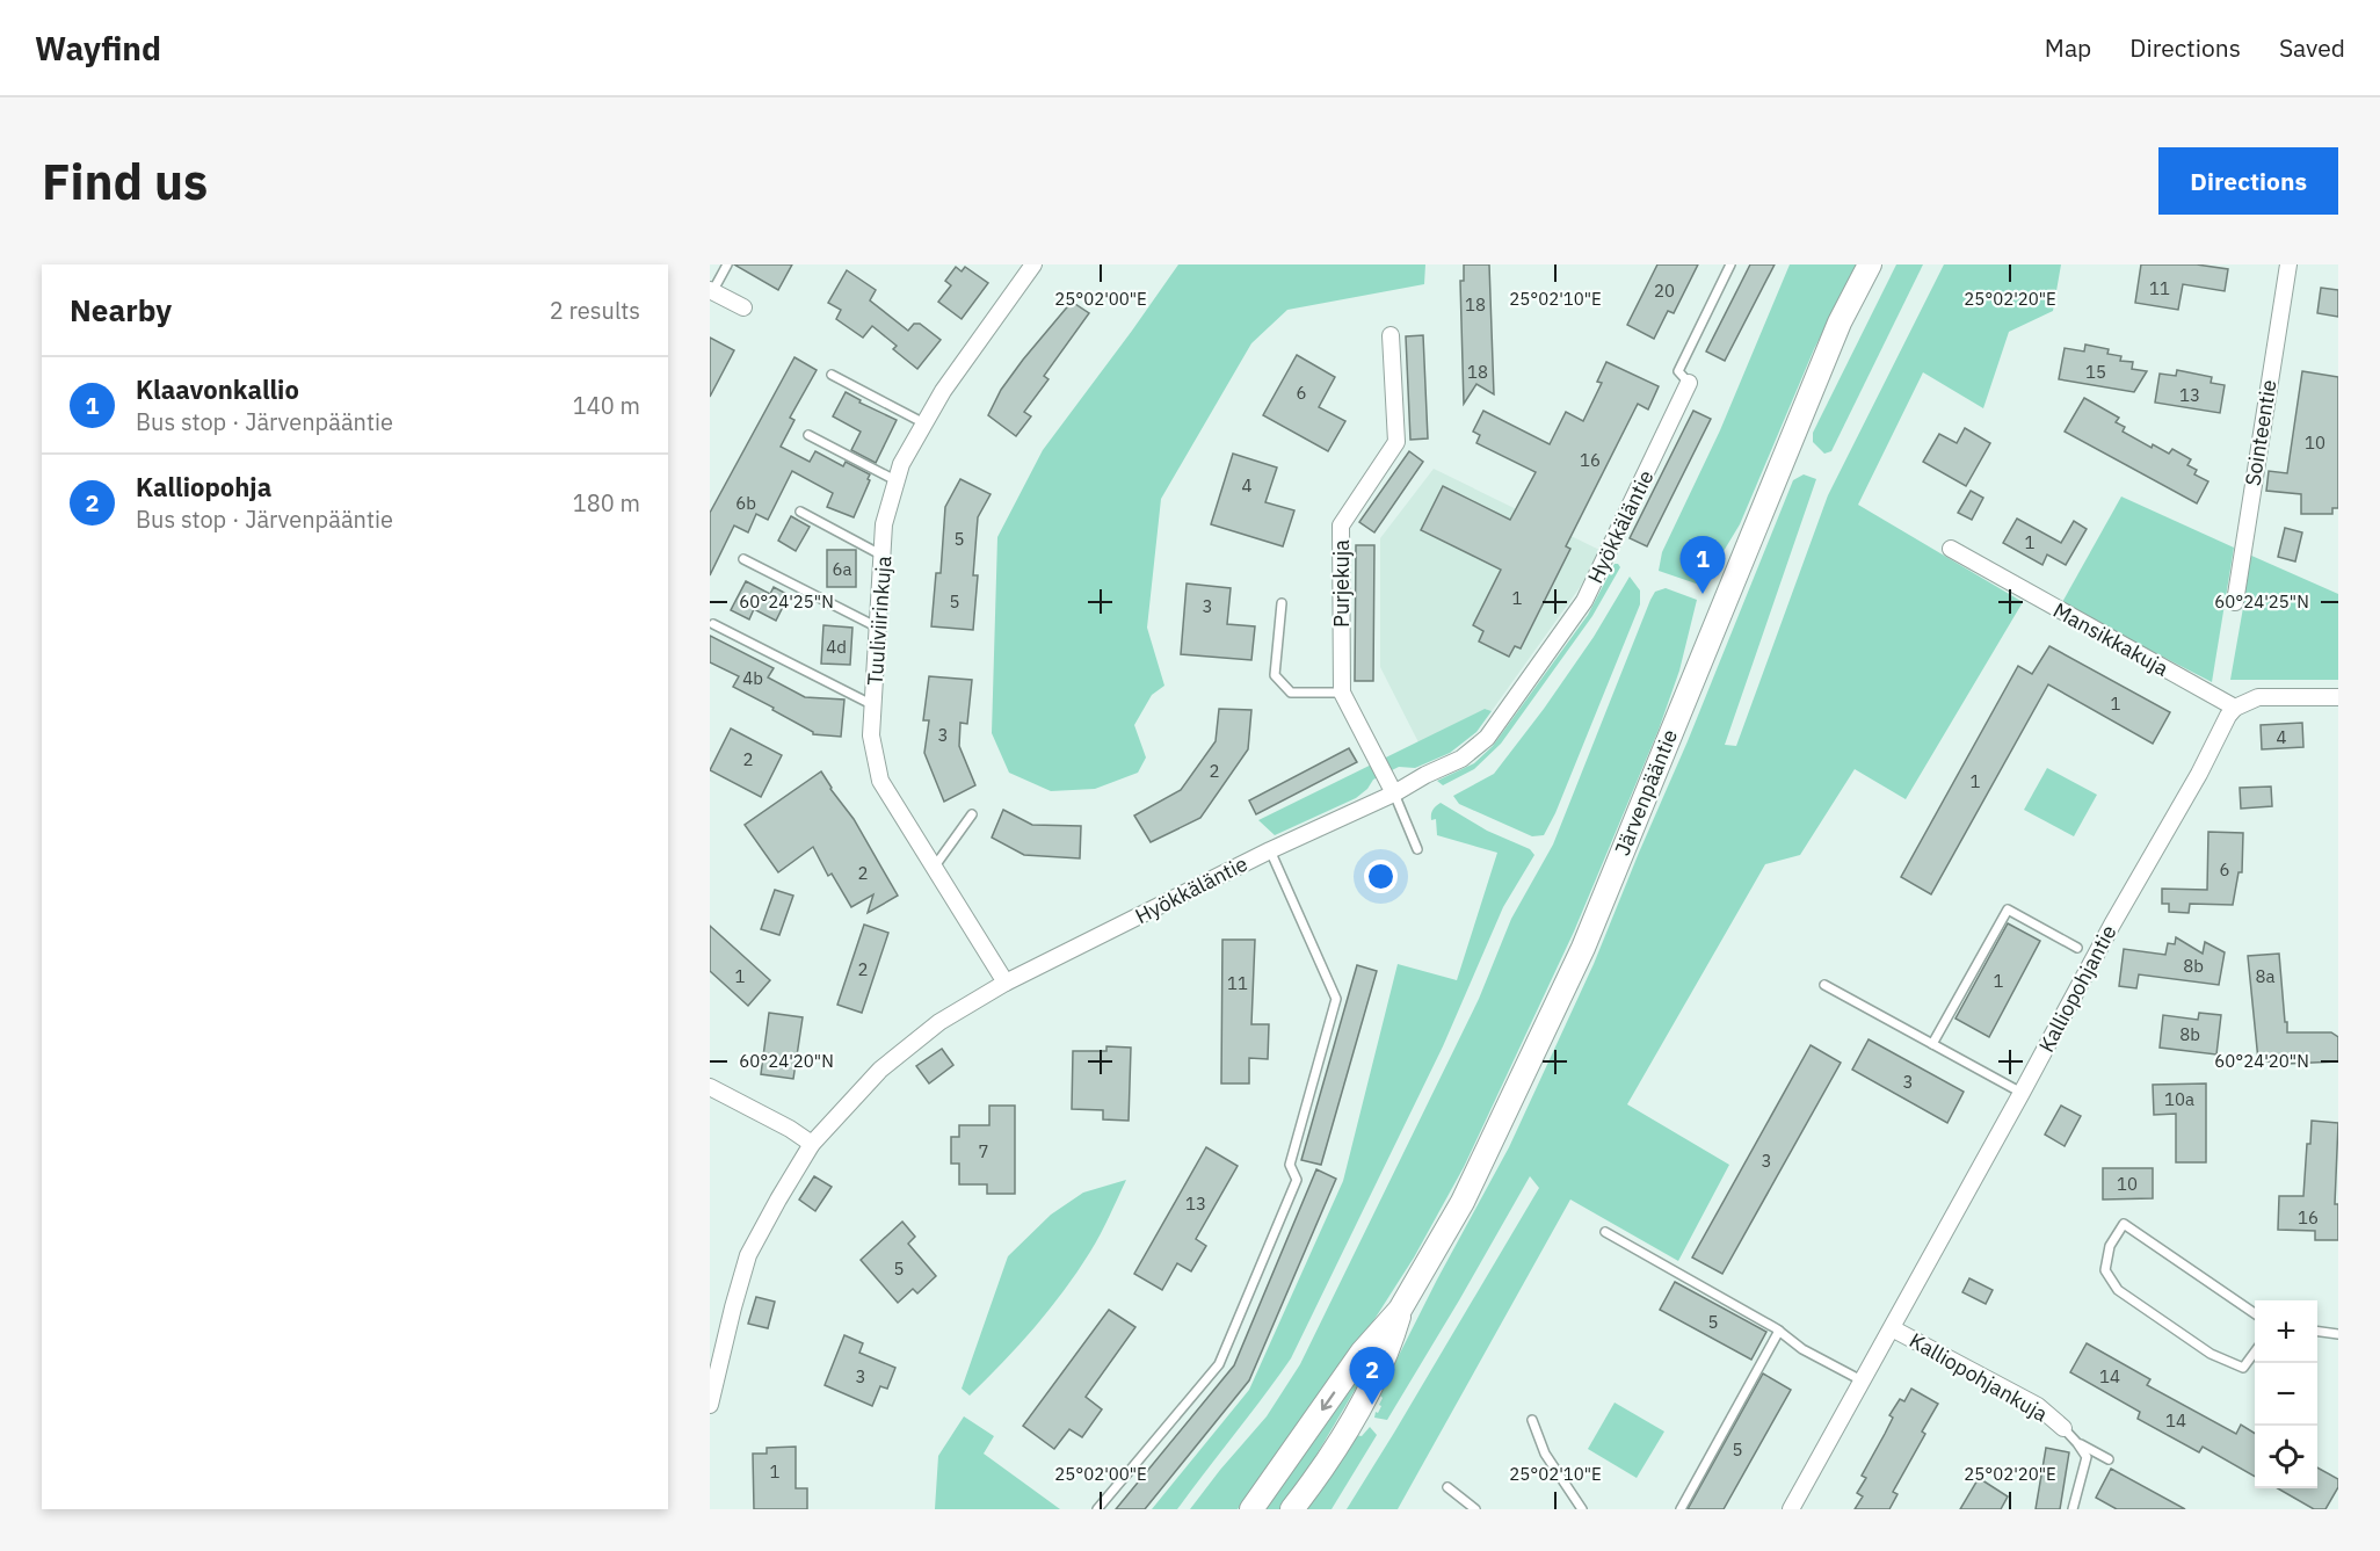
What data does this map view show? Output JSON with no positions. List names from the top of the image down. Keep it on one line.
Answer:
{"streets":{"main road":["Järvenpääntie"],"street":["Sointeentie","Hyökkäläntie","Purjekuja","Tuuliviirinkuja","Mansikkakuja","Kalliopohjantie","Kalliopohjankuja"]},"crossings":[["Hyökkäläntie","Purjekuja"],["Hyökkäläntie","Tuuliviirinkuja"],["Mansikkakuja","Kalliopohjantie"],["Kalliopohjantie","Kalliopohjankuja"]],"house_numbers":["11","20","18","18","15","6","13","10","16","4","6b","5","1","6a","1","5","3","4d","4b","1","3","4","2","2","1","6","2","8b","2","1","8a","1","11","8b","3","10a","7","3","10","13","16","5","5","3","14","14","5","1"],"page":{"header":"Wayfind","nav":["Map","Directions","Saved"],"buttons":"Directions","title":"Find us","heading":["Nearby","2 results"],"list":[{"mark":"1","name":"Klaavonkallio","note":"Bus stop · Järvenpääntie","value":"140 m"},{"mark":"2","name":"Kalliopohja","note":"Bus stop · Järvenpääntie","value":"180 m"}],"pins":["1","2"],"map_buttons":["+","−"]},"coordinates":["25°02'00\"E","25°02'10\"E","25°02'20\"E","60°24'25\"N","60°24'20\"N"]}
